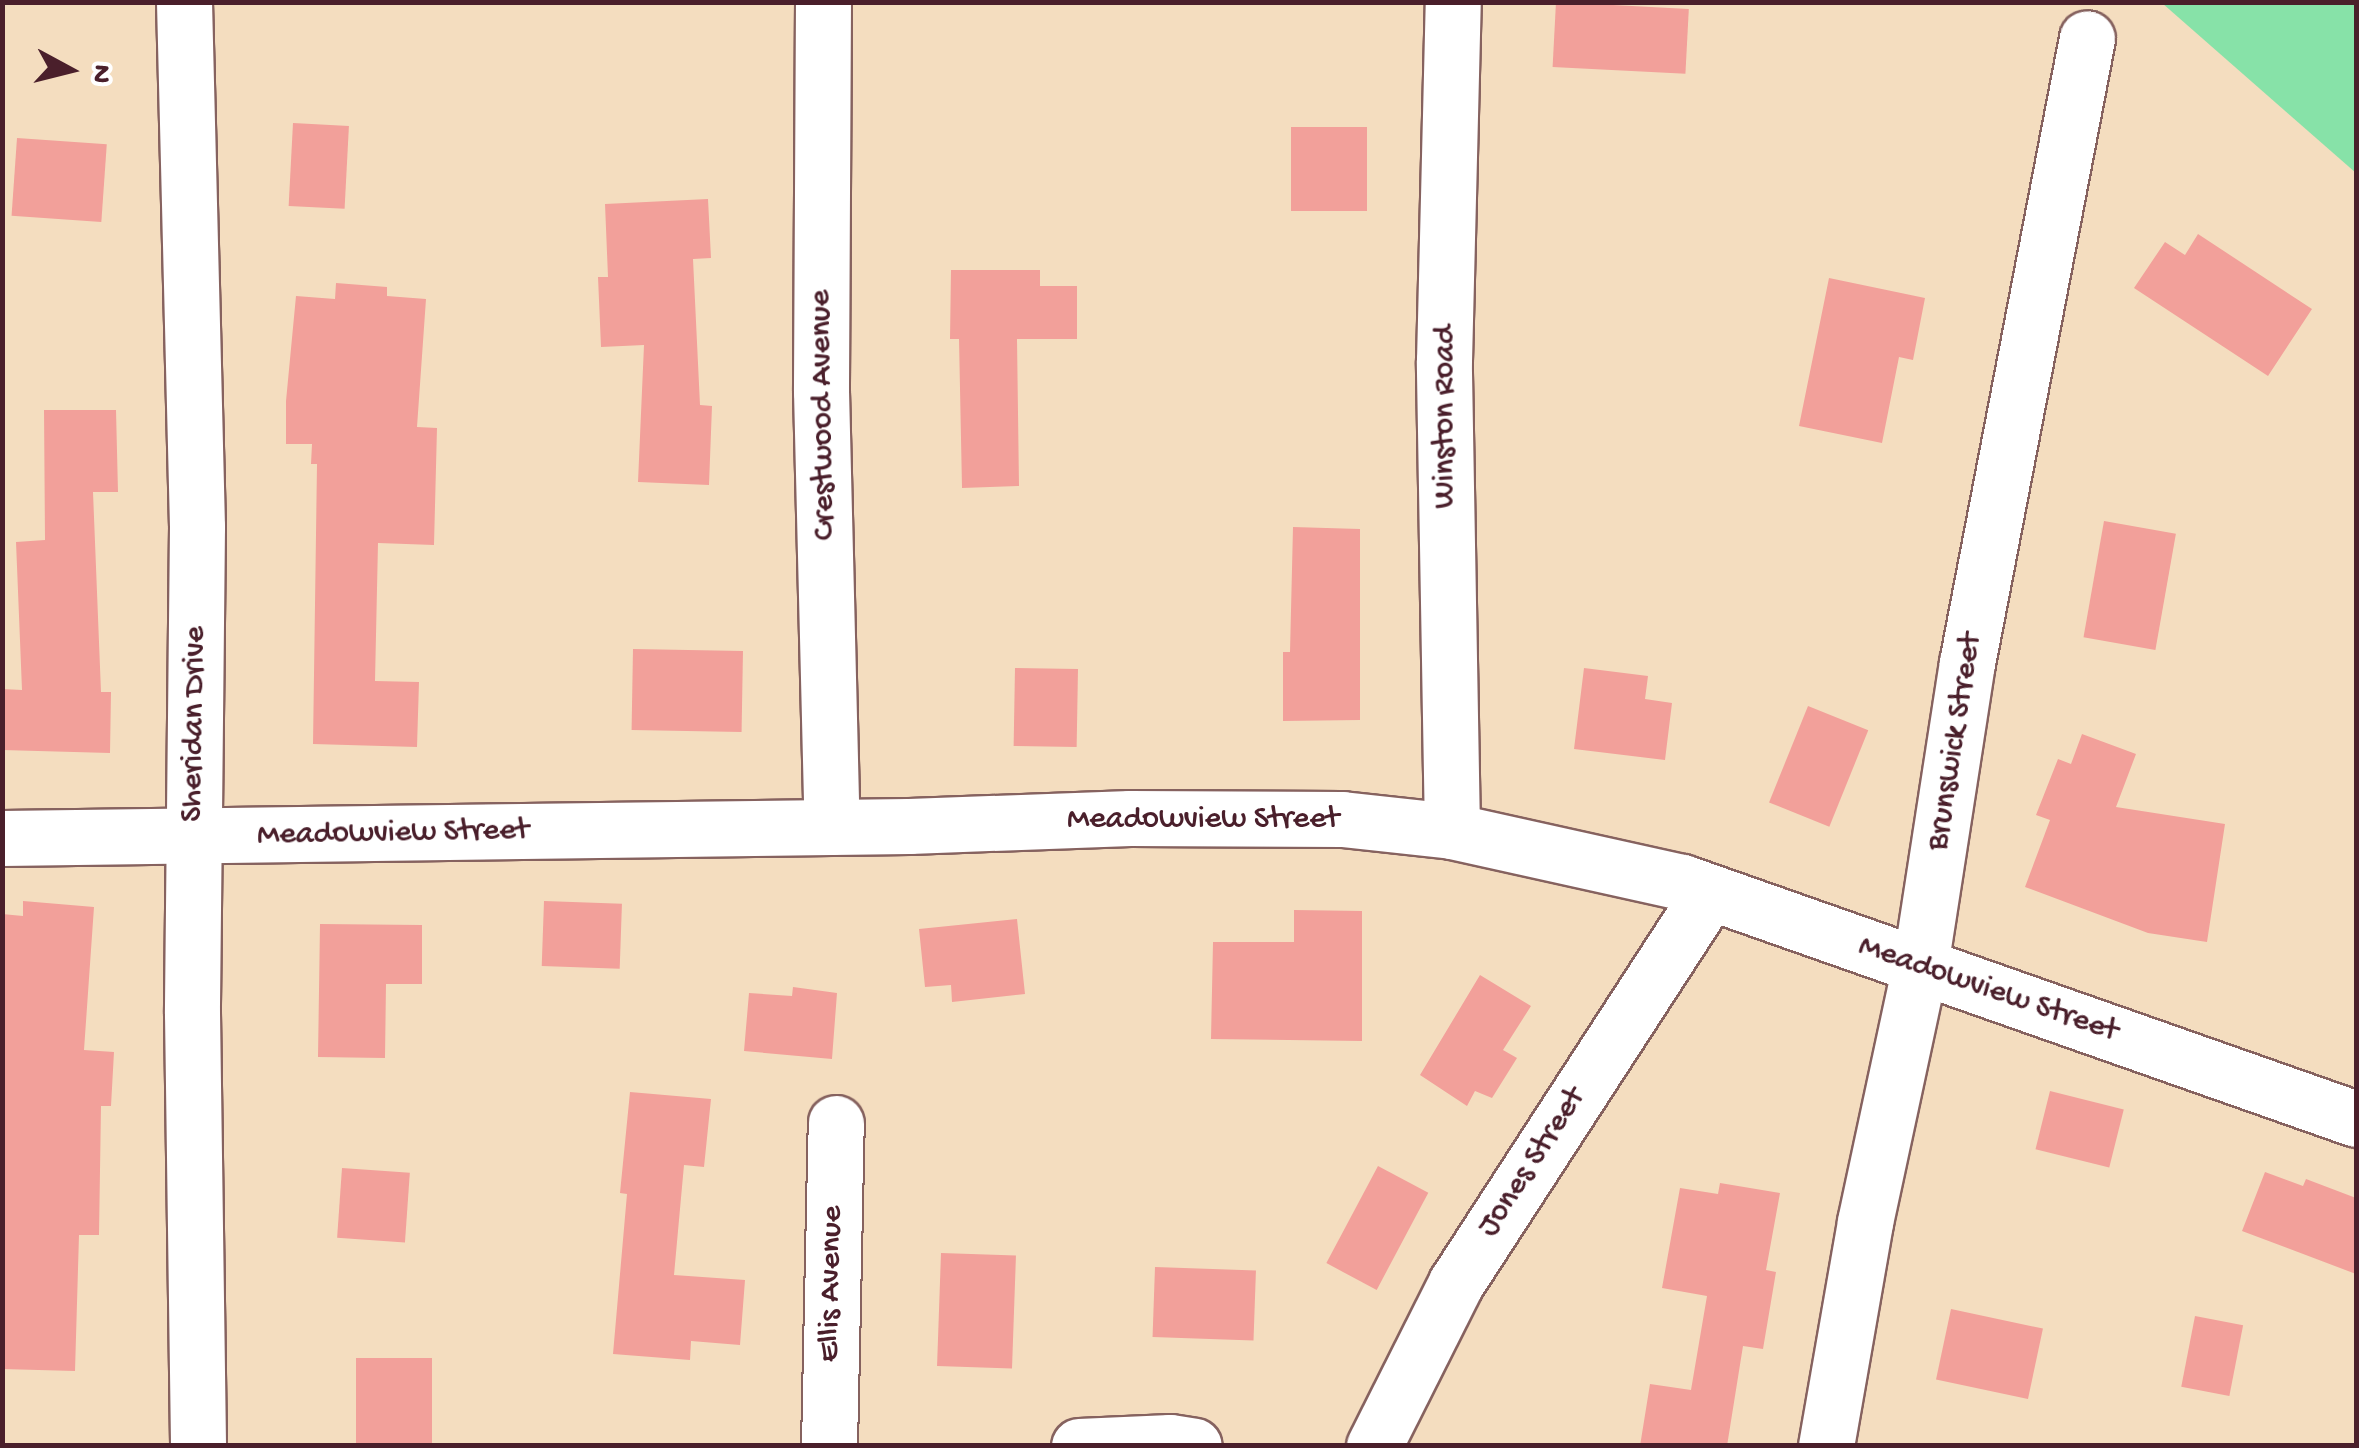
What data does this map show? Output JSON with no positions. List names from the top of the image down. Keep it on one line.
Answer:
{"streets":{"street":["Crestwood Avenue","Winston Road","Sheridan Drive","Brunswick Street","Meadowview Street","Jones Street","Ellis Avenue"]},"crossings":[["Crestwood Avenue","Meadowview Street"],["Winston Road","Meadowview Street"],["Sheridan Drive","Meadowview Street"],["Brunswick Street","Meadowview Street"],["Meadowview Street","Jones Street"]],"north":"right"}
